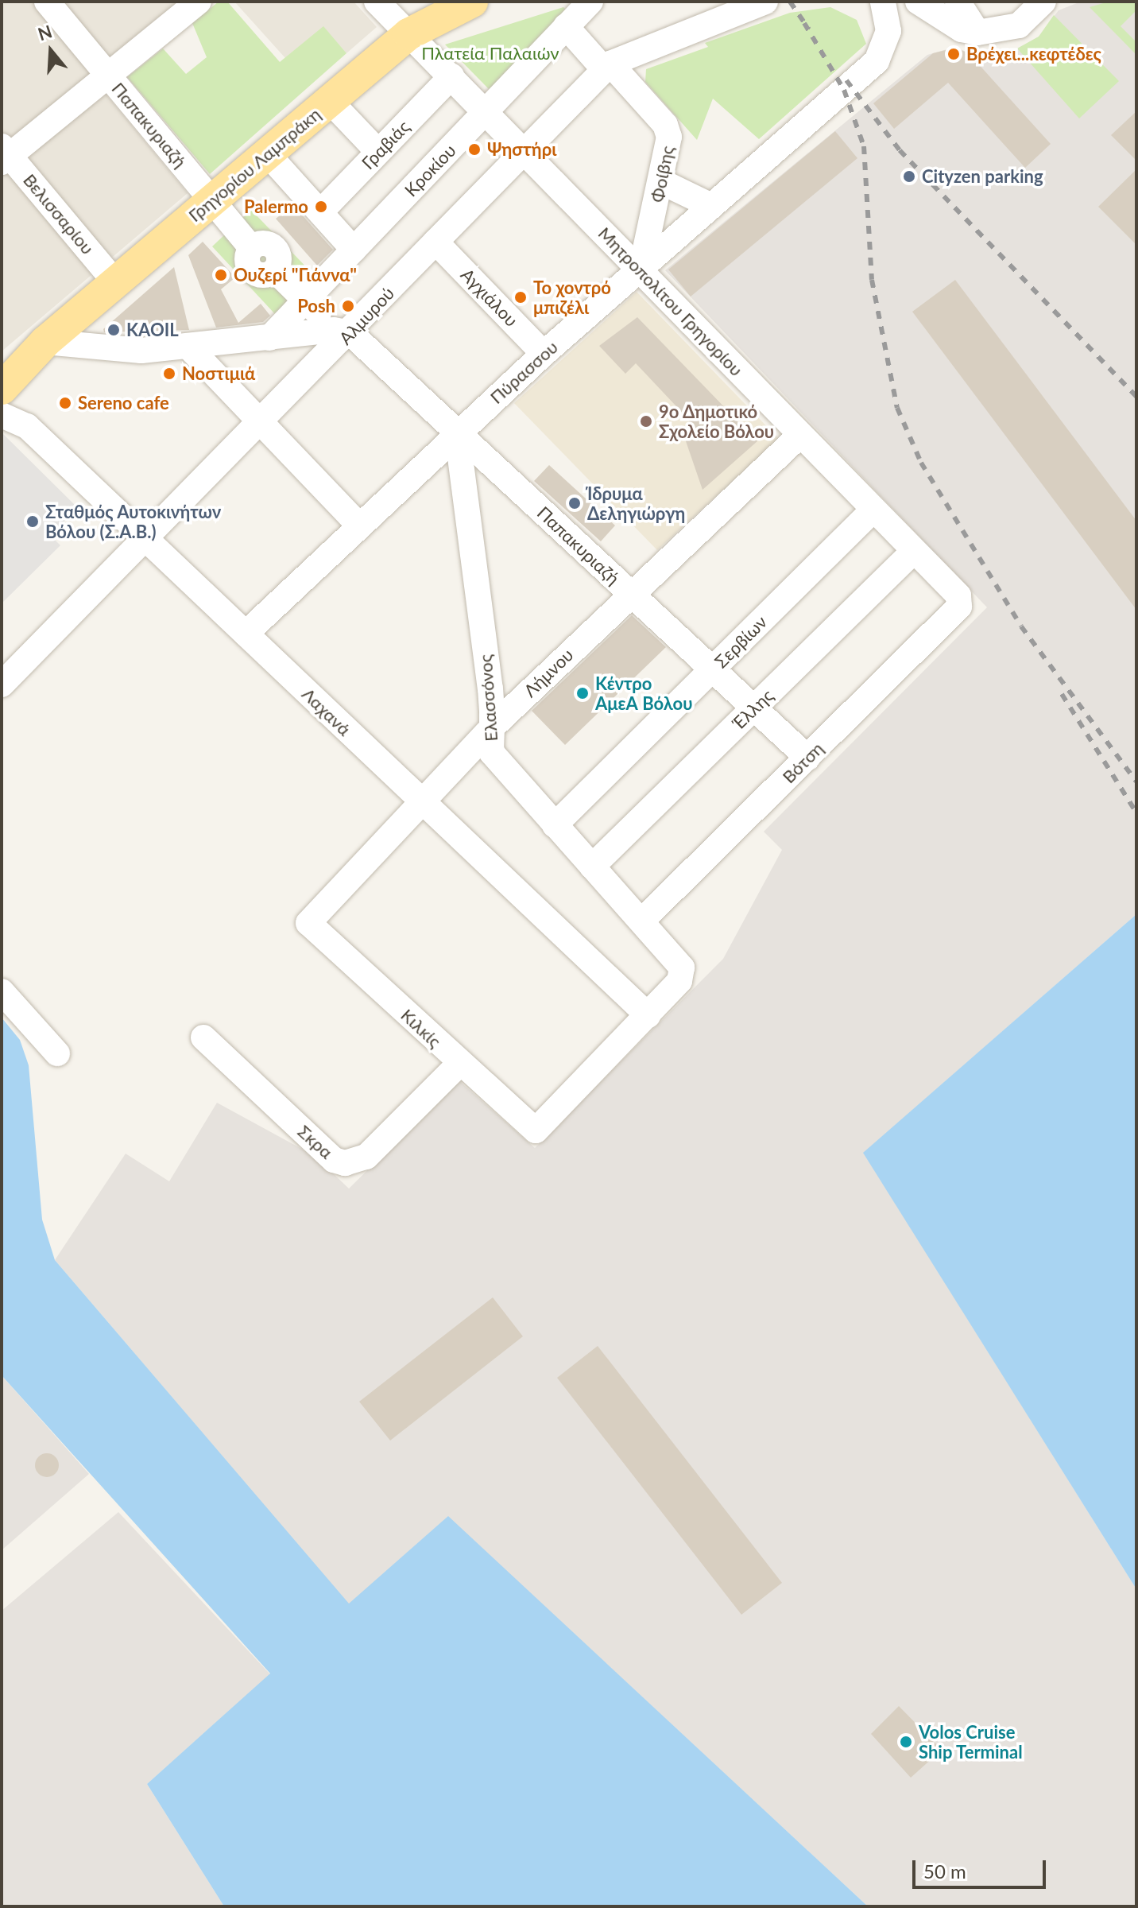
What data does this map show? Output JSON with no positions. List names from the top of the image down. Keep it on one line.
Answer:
{"streets":{"main road":["Γρηγορίου Λαμπράκη"],"street":["Παπακυριαζή","Γραβιάς","Κροκίου","Φοίβης","Βελισσαρίου","Αγχιάλου","Μητροπολίτου Γρηγορίου","Αλμυρού","Πύρασσου","Σερβίων","Λήμνου","Ελασσόνος","Έλλης","Λαχανά","Βότση","Κιλκίς","Σκρα"]},"crossings":[["Παπακυριαζή","Γρηγορίου Λαμπράκη"],["Παπακυριαζή","Κροκίου"],["Παπακυριαζή","Αλμυρού"],["Παπακυριαζή","Πύρασσου"],["Παπακυριαζή","Σερβίων"],["Παπακυριαζή","Λήμνου"],["Παπακυριαζή","Ελασσόνος"],["Παπακυριαζή","Έλλης"],["Παπακυριαζή","Βότση"],["Γραβιάς","Μητροπολίτου Γρηγορίου"],["Γρηγορίου Λαμπράκη","Βελισσαρίου"],["Γρηγορίου Λαμπράκη","Μητροπολίτου Γρηγορίου"],["Κροκίου","Φοίβης"],["Κροκίου","Μητροπολίτου Γρηγορίου"],["Φοίβης","Μητροπολίτου Γρηγορίου"],["Φοίβης","Αλμυρού"],["Φοίβης","Πύρασσου"],["Αγχιάλου","Αλμυρού"],["Αγχιάλου","Πύρασσου"],["Μητροπολίτου Γρηγορίου","Αλμυρού"],["Μητροπολίτου Γρηγορίου","Πύρασσου"],["Μητροπολίτου Γρηγορίου","Σερβίων"],["Μητροπολίτου Γρηγορίου","Λήμνου"],["Μητροπολίτου Γρηγορίου","Έλλης"],["Μητροπολίτου Γρηγορίου","Βότση"],["Αλμυρού","Λαχανά"],["Πύρασσου","Ελασσόνος"],["Πύρασσου","Λαχανά"],["Σερβίων","Ελασσόνος"],["Λήμνου","Ελασσόνος"],["Λήμνου","Λαχανά"],["Λήμνου","Κιλκίς"],["Ελασσόνος","Έλλης"],["Ελασσόνος","Λαχανά"],["Ελασσόνος","Βότση"],["Ελασσόνος","Κιλκίς"],["Λαχανά","Κιλκίς"],["Κιλκίς","Σκρα"]],"parks":["Πλατεία Παλαιών"],"places":["Βρέχει...κεφτέδες","Ψηστήρι","Cityzen parking","Palermo","Ουζερί \"Γιάννα\"","Το χοντρό μπιζέλι","Posh","KAOIL","Νοστιμιά","Sereno cafe","9ο Δημοτικό Σχολείο Βόλου","Ίδρυμα Δεληγιώργη","Σταθμός Αυτοκινήτων Βόλου (Σ.Α.Β.)","Κέντρο ΑμεΑ Βόλου","Volos Cruise Ship Terminal"],"scale_bar":"50 m","north":"top"}
